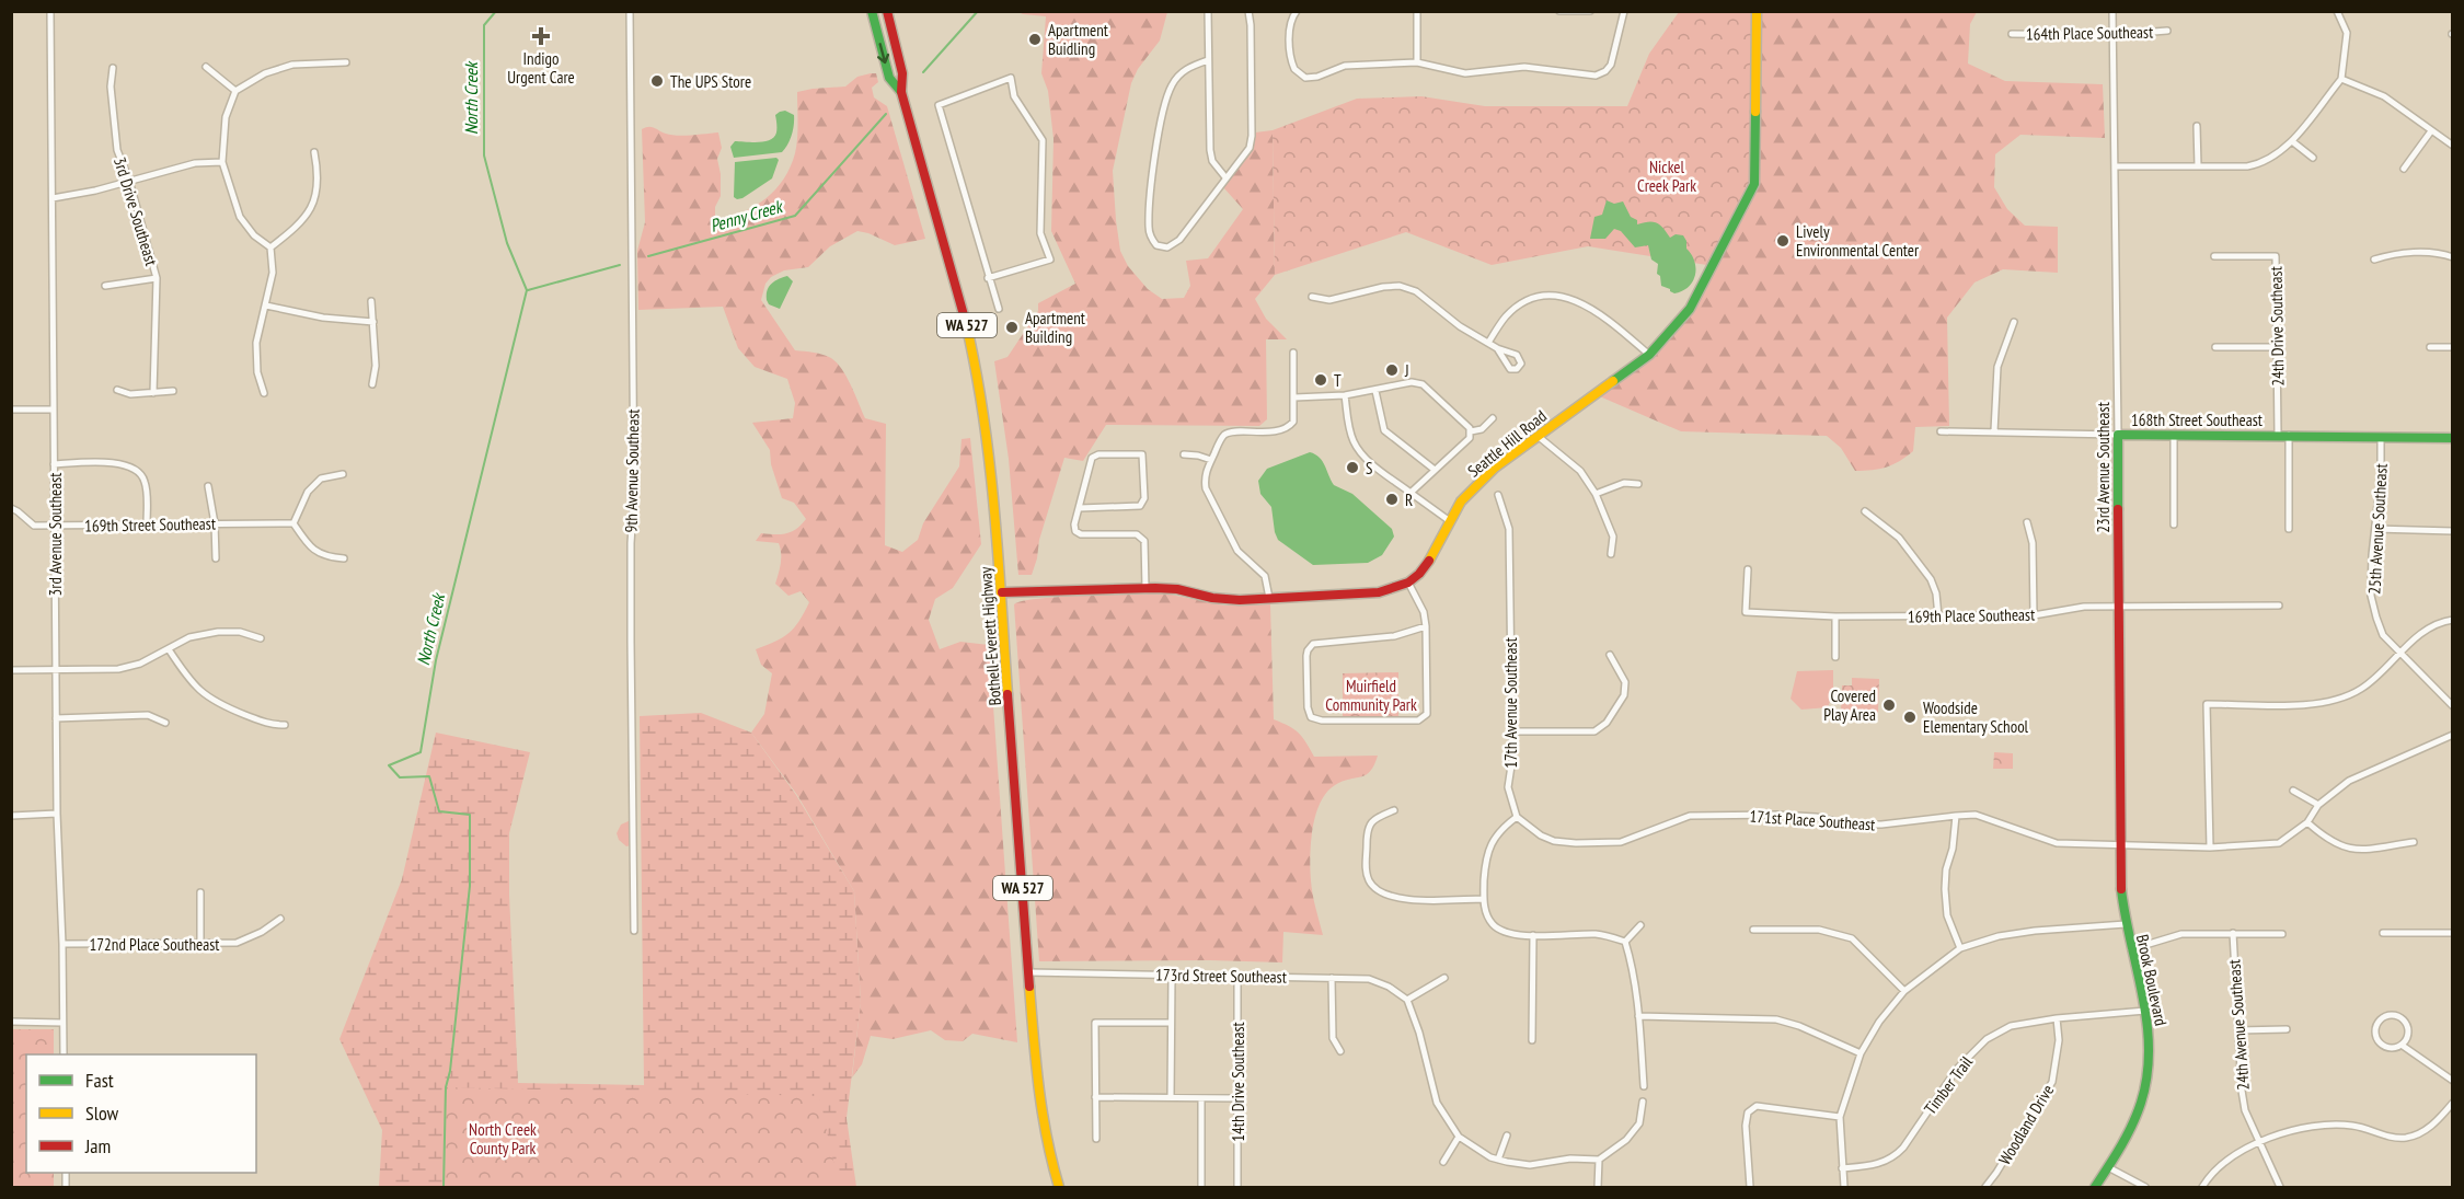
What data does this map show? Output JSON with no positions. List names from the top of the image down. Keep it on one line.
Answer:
{"streets":{"street":["164th Place Southeast","3rd Drive Southeast","WA 527","24th Drive Southeast","168th Street Southeast","Seattle Hill Road","23rd Avenue Southeast","9th Avenue Southeast","169th Street Southeast","25th Avenue Southeast","3rd Avenue Southeast","169th Place Southeast","Bothell-Everett Highway","17th Avenue Southeast","171st Place Southeast","172nd Place Southeast","173rd Street Southeast","Brook Boulevard","24th Avenue Southeast","14th Drive Southeast","Timber Trail","Woodland Drive"]},"crossings":[["164th Place Southeast","23rd Avenue Southeast"],["24th Drive Southeast","168th Street Southeast"],["168th Street Southeast","23rd Avenue Southeast"],["168th Street Southeast","25th Avenue Southeast"],["Seattle Hill Road","Bothell-Everett Highway"],["23rd Avenue Southeast","169th Place Southeast"],["23rd Avenue Southeast","171st Place Southeast"],["23rd Avenue Southeast","Brook Boulevard"],["169th Street Southeast","3rd Avenue Southeast"],["3rd Avenue Southeast","172nd Place Southeast"],["Bothell-Everett Highway","173rd Street Southeast"],["17th Avenue Southeast","171st Place Southeast"],["173rd Street Southeast","14th Drive Southeast"],["Brook Boulevard","Timber Trail"],["Timber Trail","Woodland Drive"]],"water":["North Creek","Penny Creek"],"parks":["Nickel Creek Park","Muirfield Community Park","North Creek County Park"],"places":{"health":["Indigo Urgent Care"],"other":["Apartment Buidling","The UPS Store","Lively Environmental Center","Apartment Building","J","T","S","R","Covered Play Area","Woodside Elementary School"]},"legend":["Fast","Slow","Jam"]}
